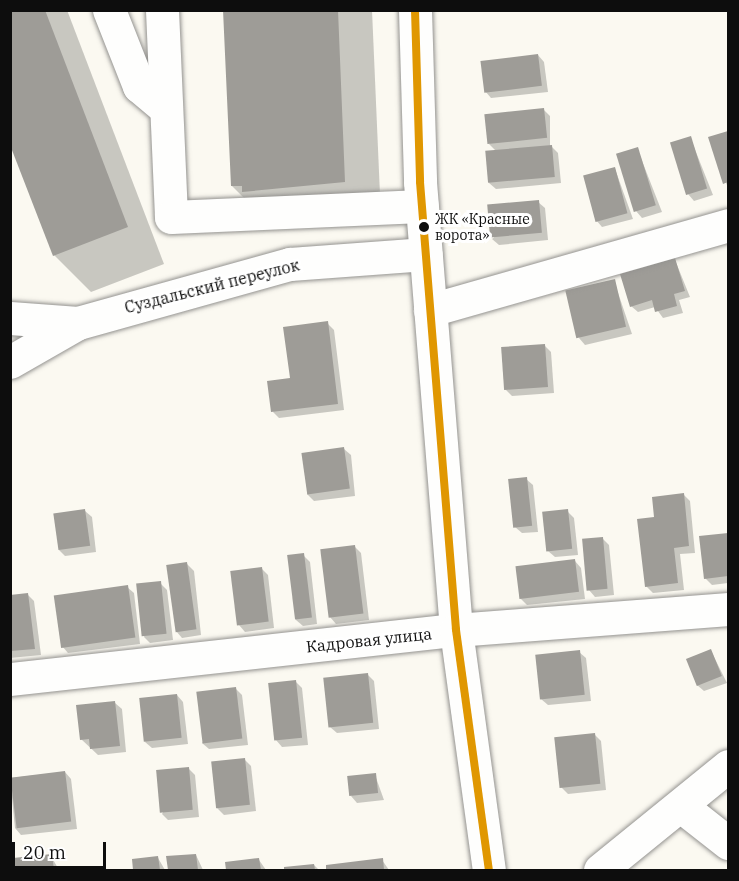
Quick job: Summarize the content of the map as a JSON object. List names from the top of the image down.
{
  "streets": {
    "street": ["Суздальский переулок", "Кадровая улица"]
  },
  "places": ["ЖК «Красные ворота»"],
  "scale_bar": "20 m"
}
